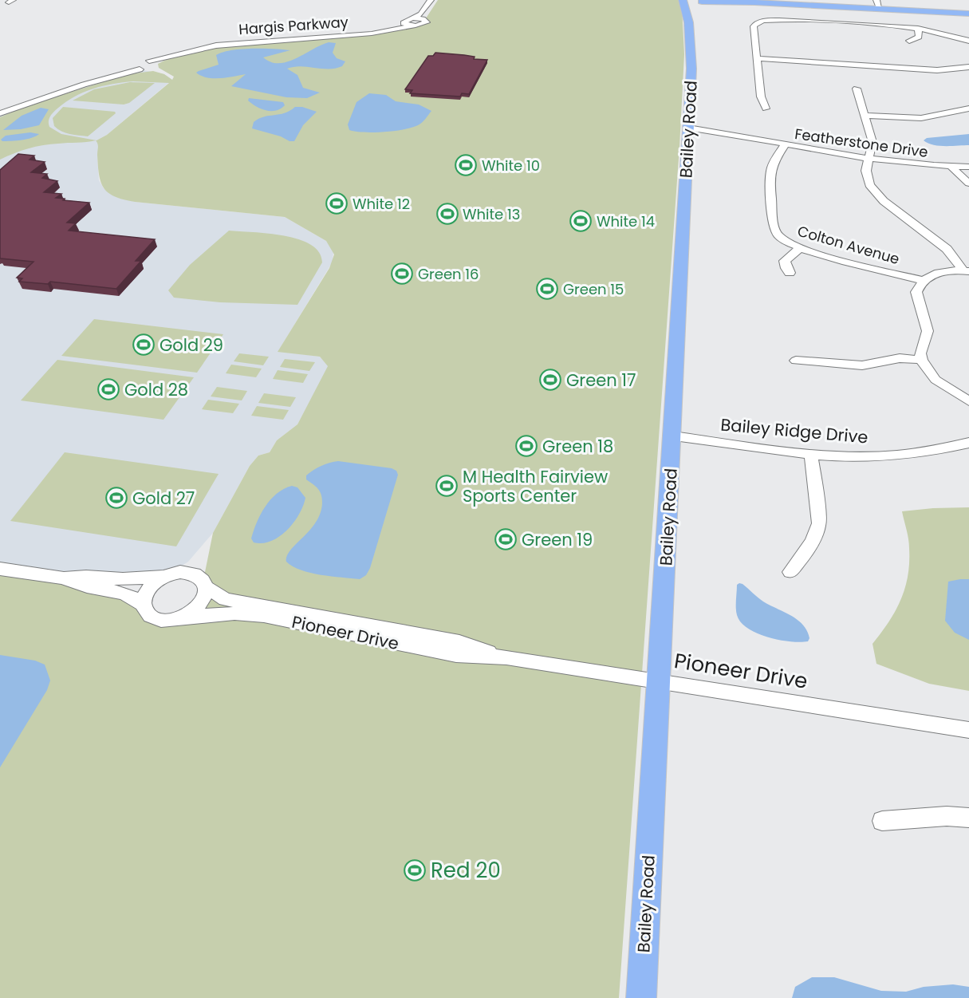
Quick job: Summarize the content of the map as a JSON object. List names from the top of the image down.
{
  "streets": {
    "main road": ["Bailey Road"],
    "street": [
      "Hargis Parkway",
      "Featherstone Drive",
      "Colton Avenue",
      "Bailey Ridge Drive",
      "Pioneer Drive"
    ]
  },
  "crossings": [
    ["Bailey Road", "Featherstone Drive"],
    ["Bailey Road", "Bailey Ridge Drive"],
    ["Bailey Road", "Pioneer Drive"],
    ["Featherstone Drive", "Colton Avenue"]
  ],
  "places": {
    "sports": [
      "White 10",
      "White 12",
      "White 13",
      "White 14",
      "Green 16",
      "Green 15",
      "Gold 29",
      "Green 17",
      "Gold 28",
      "Green 18",
      "M Health Fairview Sports Center",
      "Gold 27",
      "Green 19",
      "Red 20"
    ]
  }
}
